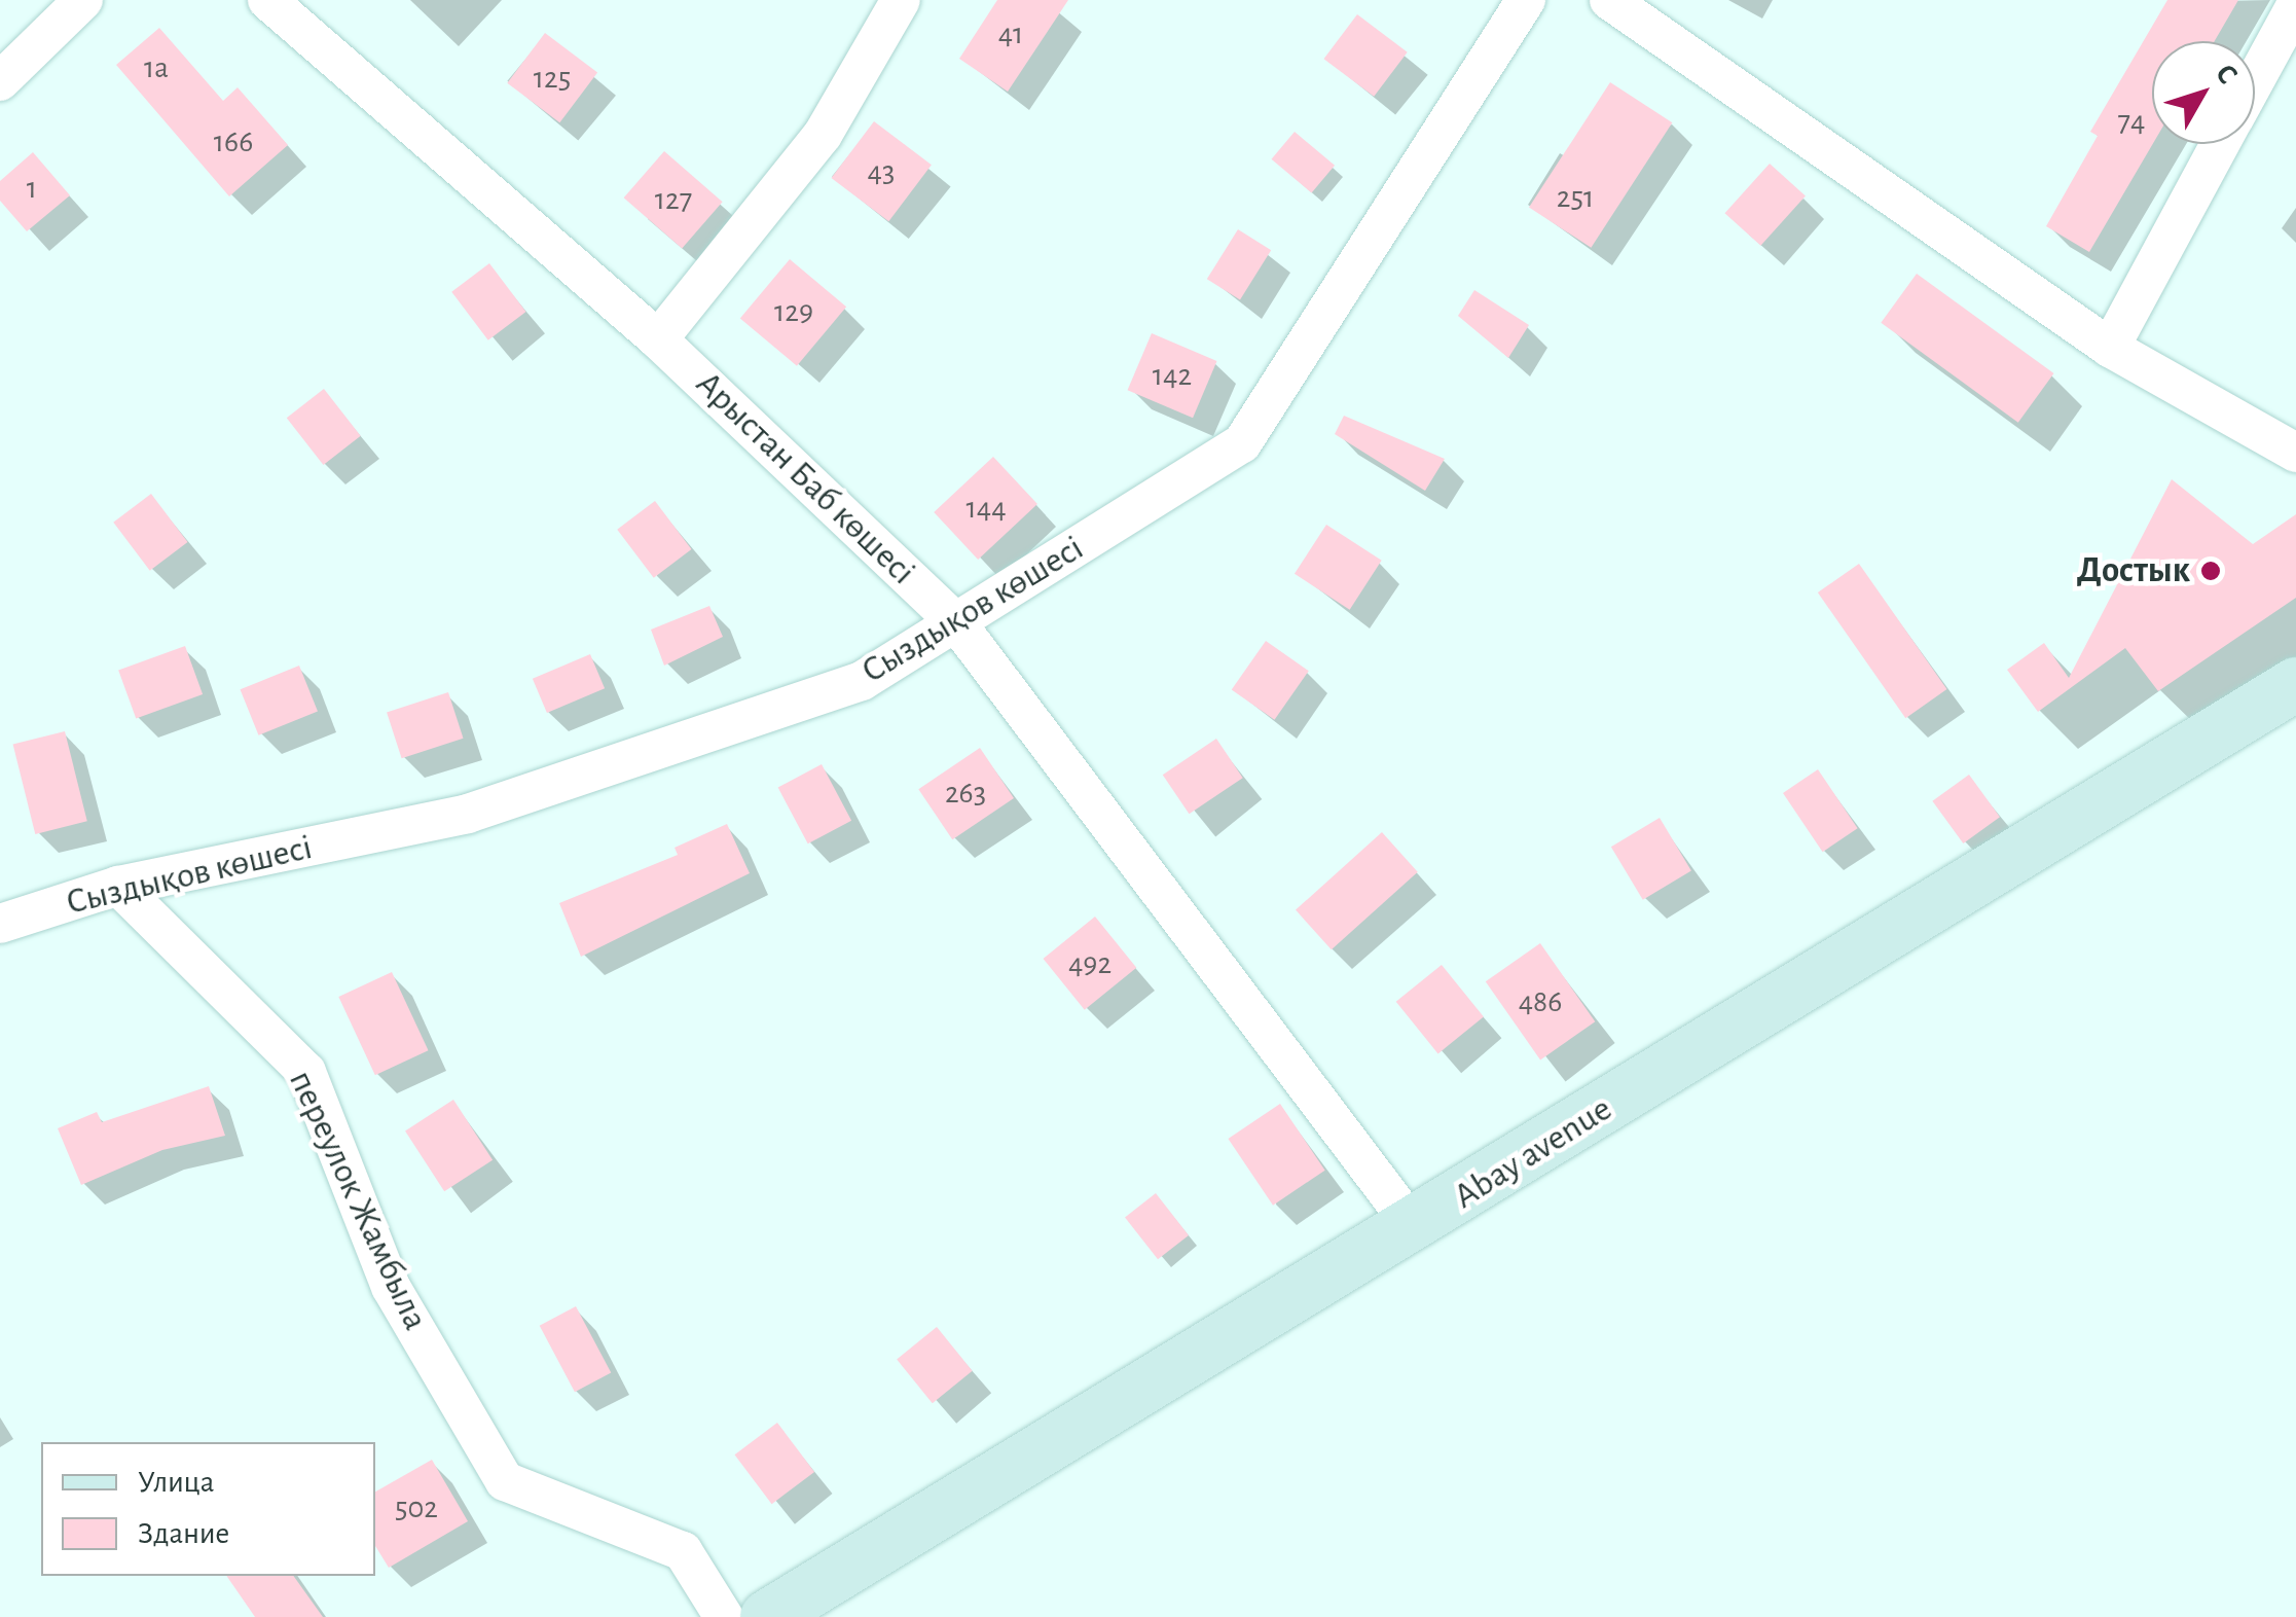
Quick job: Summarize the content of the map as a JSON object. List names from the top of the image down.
{
  "streets": {
    "street": [
      "Арыстан Баб көшесі",
      "Сыздықов көшесі",
      "Abay avenue",
      "переулок Жамбыла"
    ]
  },
  "crossings": [
    ["Арыстан Баб көшесі", "Сыздықов көшесі"],
    ["Арыстан Баб көшесі", "Abay avenue"],
    ["Сыздықов көшесі", "переулок Жамбыла"]
  ],
  "places": ["Достык"],
  "house_numbers": [
    "41",
    "1а",
    "125",
    "74",
    "166",
    "43",
    "1",
    "251",
    "127",
    "129",
    "142",
    "144",
    "263",
    "492",
    "486",
    "502"
  ],
  "legend": ["Улица", "Здание"],
  "north": "top right"
}
